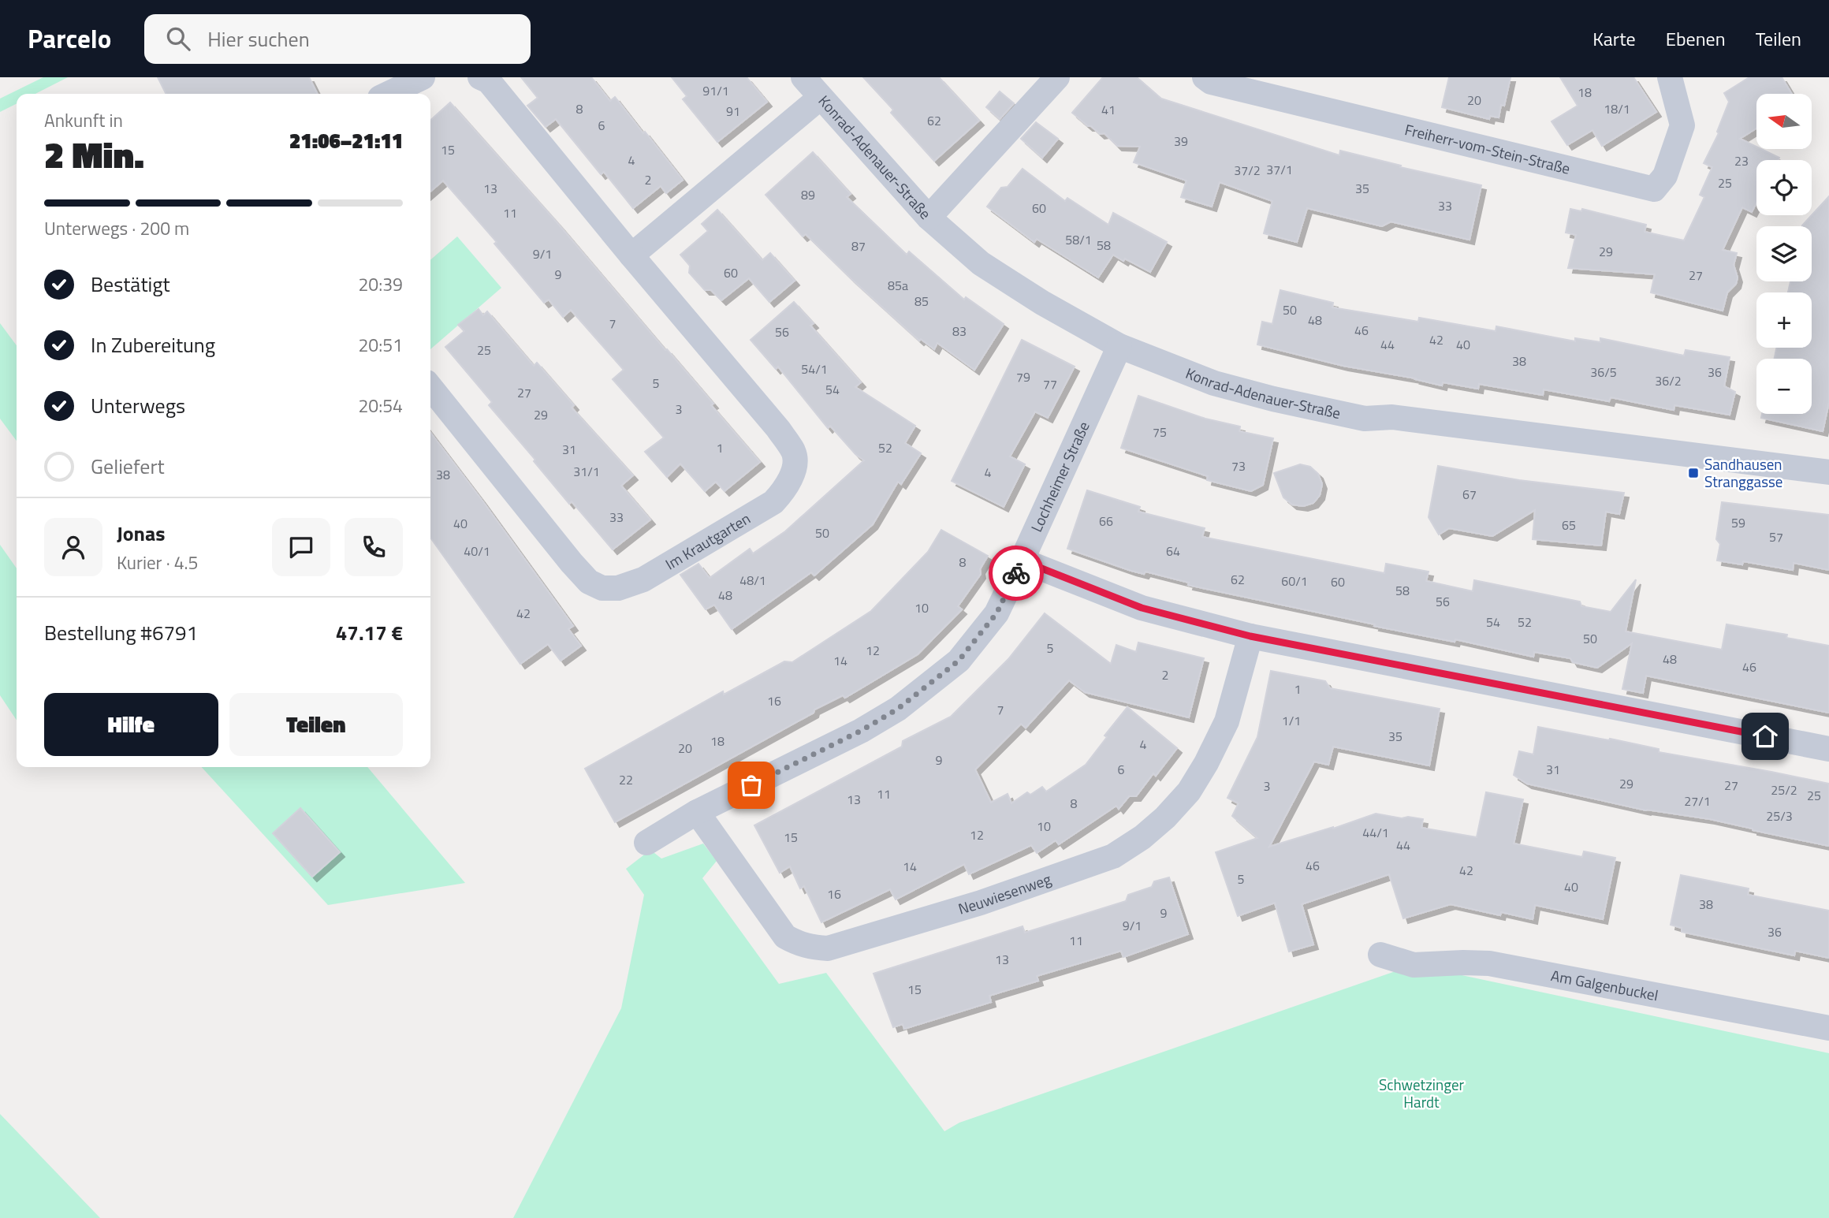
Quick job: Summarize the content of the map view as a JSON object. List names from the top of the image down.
{
  "streets": {
    "street": [
      "Freiherr-vom-Stein-Straße",
      "Konrad-Adenauer-Straße",
      "Lochheimer Straße",
      "Im Krautgarten",
      "Neuwiesenweg",
      "Am Galgenbuckel"
    ]
  },
  "crossings": [
    ["Konrad-Adenauer-Straße", "Lochheimer Straße"],
    ["Lochheimer Straße", "Neuwiesenweg"]
  ],
  "parks": ["Schwetzinger Hardt"],
  "places": {
    "transit": ["Sandhausen Stranggasse"]
  },
  "house_numbers": [
    "91/1",
    "18",
    "20",
    "8",
    "18/1",
    "41",
    "91",
    "62",
    "6",
    "39",
    "15",
    "4",
    "23",
    "37/1",
    "37/2",
    "2",
    "25",
    "13",
    "35",
    "89",
    "33",
    "60",
    "11",
    "58/1",
    "58",
    "87",
    "29",
    "9/1",
    "60",
    "9",
    "27",
    "85a",
    "85",
    "50",
    "48",
    "7",
    "46",
    "83",
    "56",
    "42",
    "44",
    "40",
    "25",
    "38",
    "54/1",
    "36/5",
    "36",
    "79",
    "36/2",
    "5",
    "77",
    "54",
    "27",
    "3",
    "29",
    "75",
    "1",
    "52",
    "31",
    "73",
    "31/1",
    "4",
    "38",
    "67",
    "33",
    "66",
    "59",
    "40",
    "65",
    "50",
    "57",
    "40/1",
    "64",
    "8",
    "62",
    "48/1",
    "60/1",
    "60",
    "58",
    "48",
    "56",
    "10",
    "42",
    "54",
    "52",
    "50",
    "5",
    "12",
    "48",
    "14",
    "46",
    "2",
    "1",
    "16",
    "7",
    "1/1",
    "35",
    "18",
    "4",
    "20",
    "9",
    "6",
    "31",
    "22",
    "29",
    "27",
    "3",
    "25/2",
    "11",
    "25",
    "13",
    "27/1",
    "8",
    "25/3",
    "10",
    "44/1",
    "12",
    "15",
    "44",
    "46",
    "14",
    "42",
    "5",
    "40",
    "16",
    "38",
    "9",
    "9/1",
    "36",
    "11",
    "13",
    "15"
  ],
  "north": "left",
  "page": {
    "header": "Parcelo",
    "search": "Hier suchen",
    "nav": ["Karte", "Ebenen", "Teilen"],
    "map_buttons": ["+", "−"],
    "heading": ["2 Min.", "Ankunft in", "21:06–21:11"],
    "panel": [
      "Jonas",
      "Kurier · 4.5",
      "Bestellung #6791",
      "47.17 €"
    ],
    "bar": "Unterwegs · 200 m",
    "list": [
      ["Bestätigt", "20:39"],
      ["In Zubereitung", "20:51"],
      ["Unterwegs", "20:54"],
      "Geliefert"
    ],
    "buttons": ["Hilfe", "Teilen"]
  }
}
